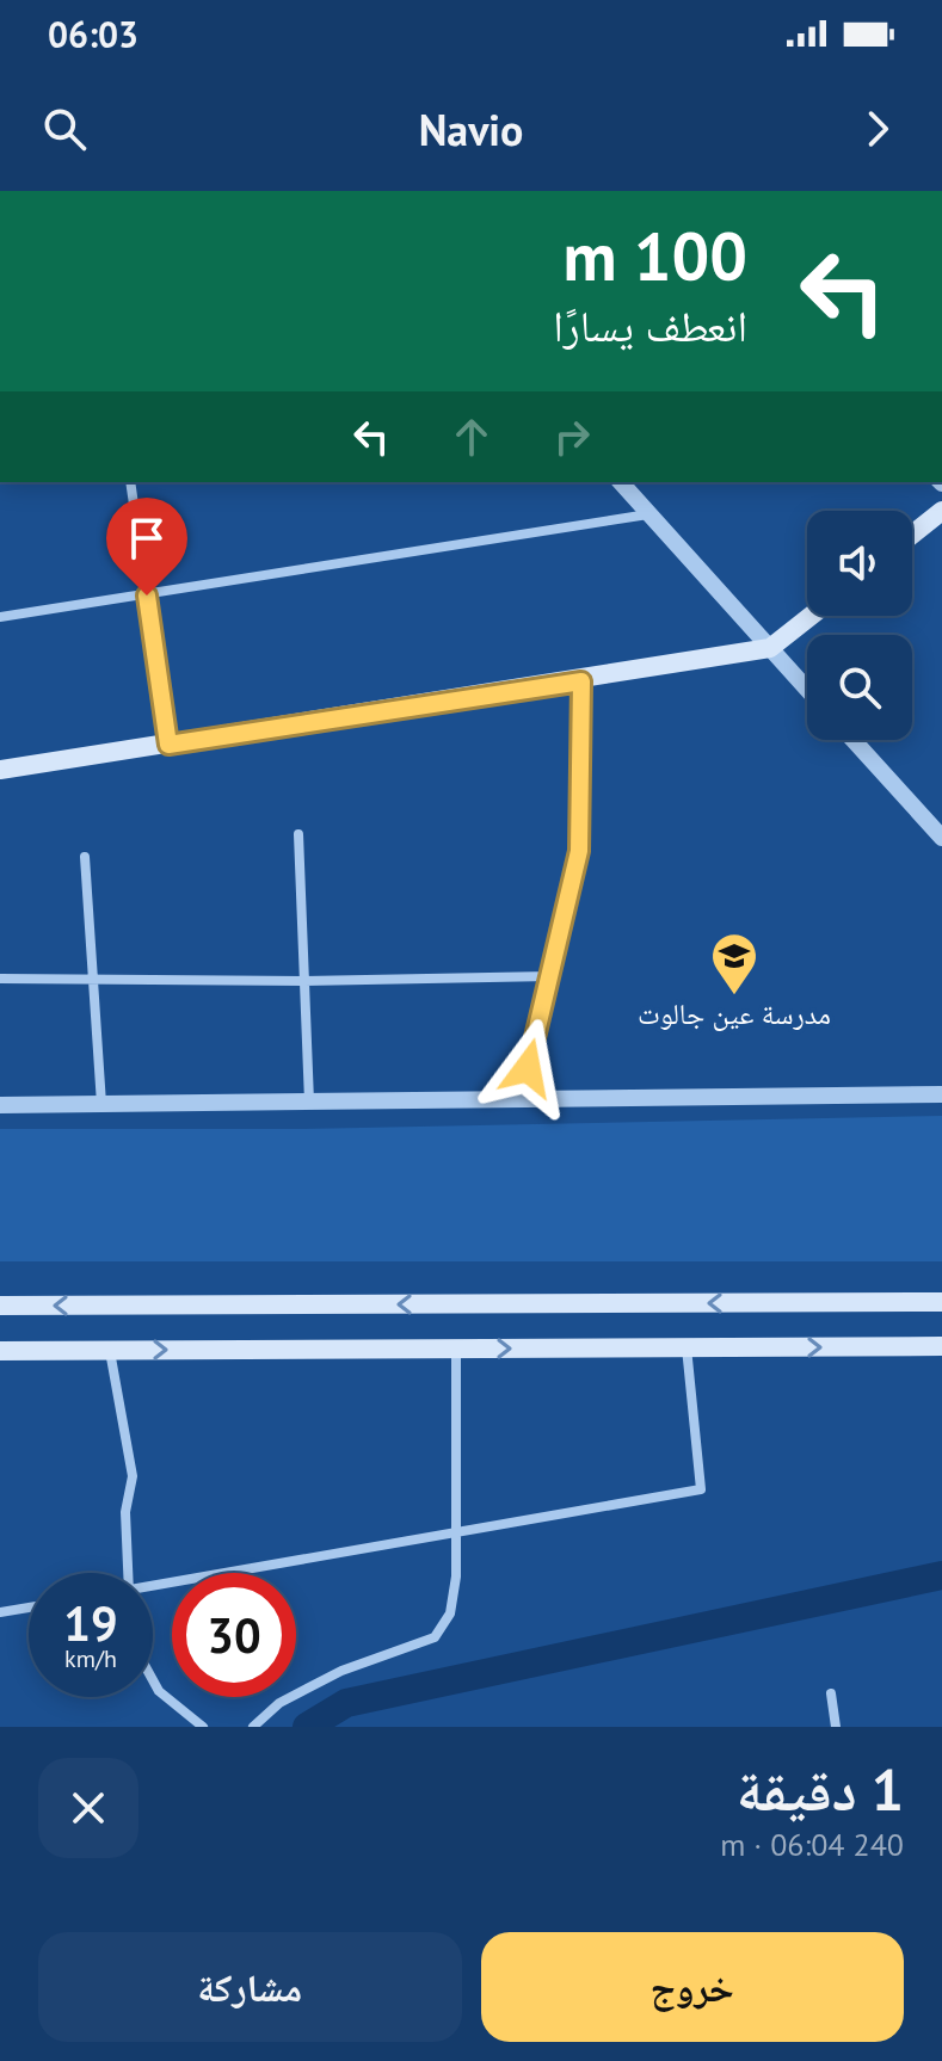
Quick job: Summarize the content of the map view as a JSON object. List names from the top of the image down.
{
  "places": {
    "school or university": ["مدرسة عين جالوت"]
  },
  "page": {
    "status": "06:03",
    "header": "Navio",
    "turn": ["100 m", "انعطف يسارًا"],
    "speed": "19 km/h",
    "limit": "30",
    "heading": ["1 دقيقة", "240 m · 06:04"],
    "buttons": ["خروج", "مشاركة"]
  }
}
